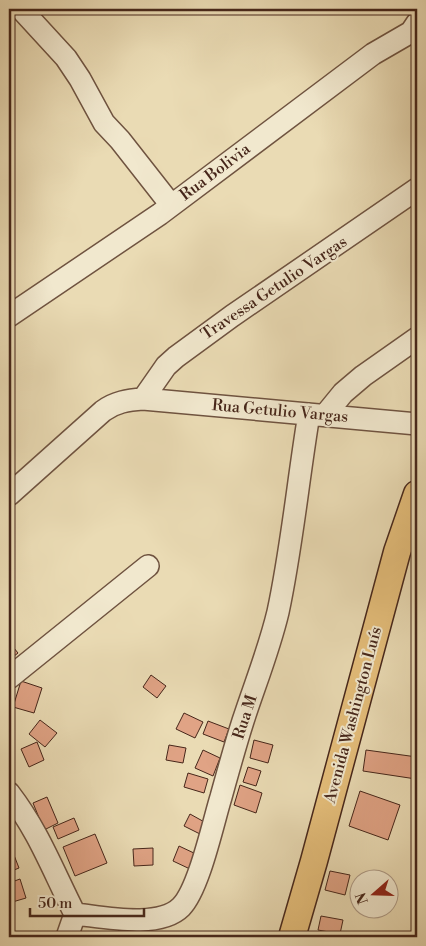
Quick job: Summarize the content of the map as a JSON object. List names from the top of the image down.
{
  "streets": {
    "main road": ["Avenida Washington Luís"],
    "street": [
      "Rua Bolivia",
      "Travessa Getulio Vargas",
      "Rua Getulio Vargas",
      "Rua M"
    ]
  },
  "crossings": [
    ["Travessa Getulio Vargas", "Rua Getulio Vargas"],
    ["Rua Getulio Vargas", "Rua M"]
  ],
  "scale_bar": "50 m",
  "north": "left"
}
